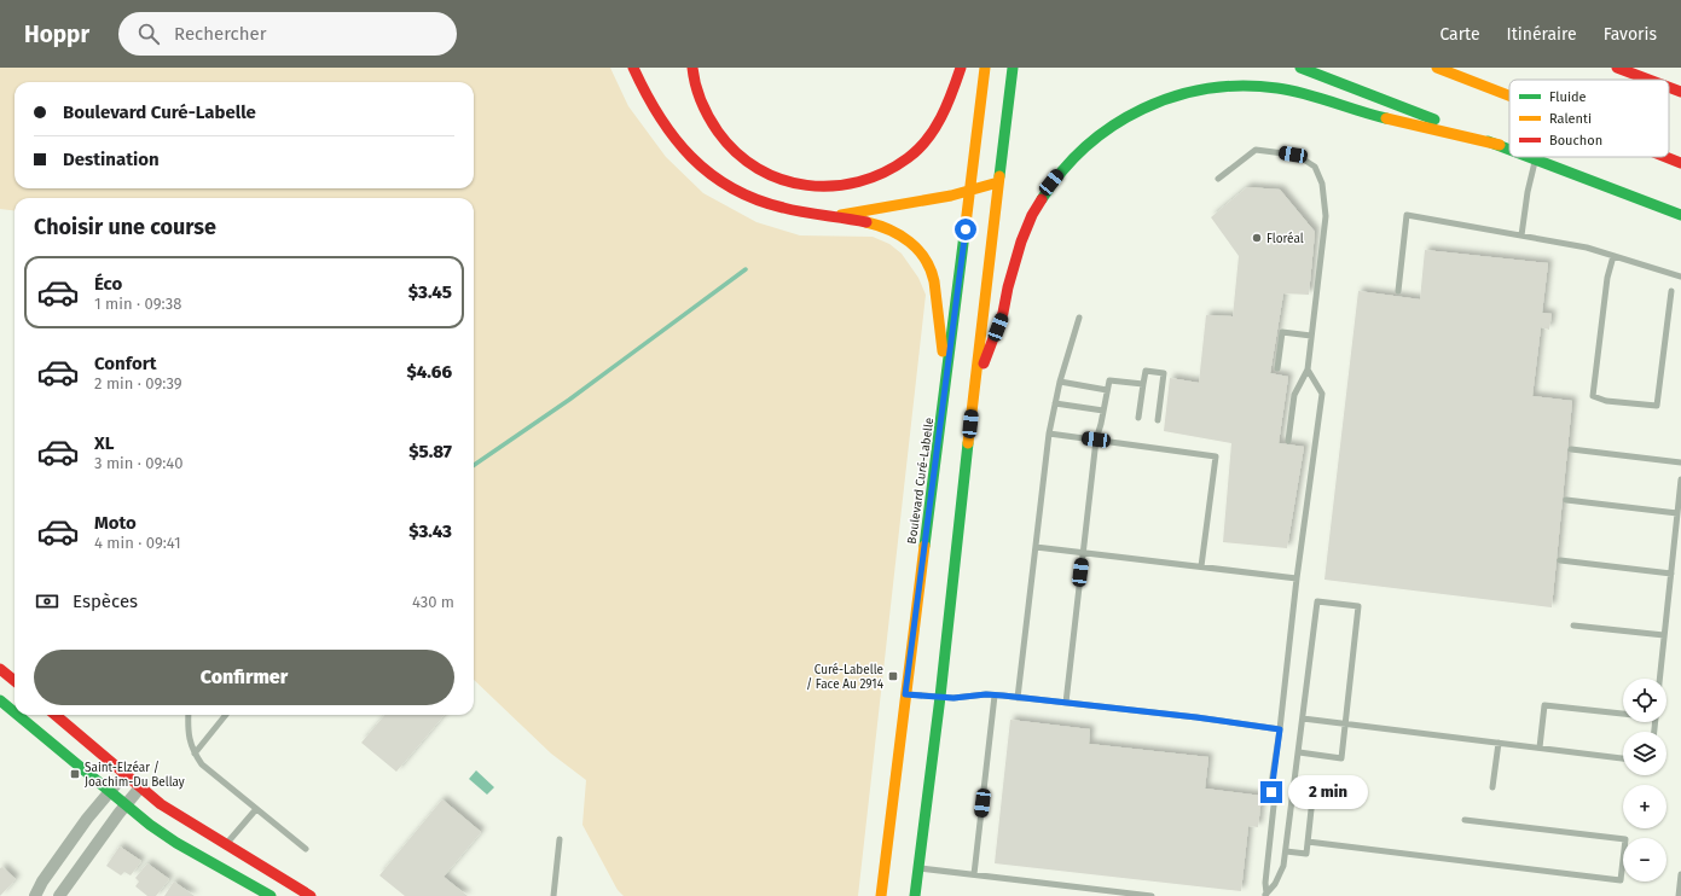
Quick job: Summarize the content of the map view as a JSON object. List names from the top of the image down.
{
  "streets": {
    "main road": ["Boulevard Curé-Labelle"]
  },
  "places": {
    "other": ["Floréal"],
    "transit": ["Curé-Labelle / Face Au 2914", "Saint-Elzéar / Joachim-Du Bellay"]
  },
  "legend": ["Fluide", "Ralenti", "Bouchon"],
  "page": {
    "header": "Hoppr",
    "search": "Rechercher",
    "nav": ["Carte", "Itinéraire", "Favoris"],
    "banner": ["Boulevard Curé-Labelle", "Destination"],
    "heading": "Choisir une course",
    "list": [
      {
        "name": "Éco",
        "note": "1 min · 09:38",
        "value": "$3.45"
      },
      {
        "name": "Confort",
        "note": "2 min · 09:39",
        "value": "$4.66"
      },
      {
        "name": "XL",
        "note": "3 min · 09:40",
        "value": "$5.87"
      },
      {
        "name": "Moto",
        "note": "4 min · 09:41",
        "value": "$3.43"
      }
    ],
    "pay": ["Espèces", "430 m"],
    "buttons": "Confirmer",
    "map_buttons": ["+", "−"],
    "bubble": "2 min"
  }
}
